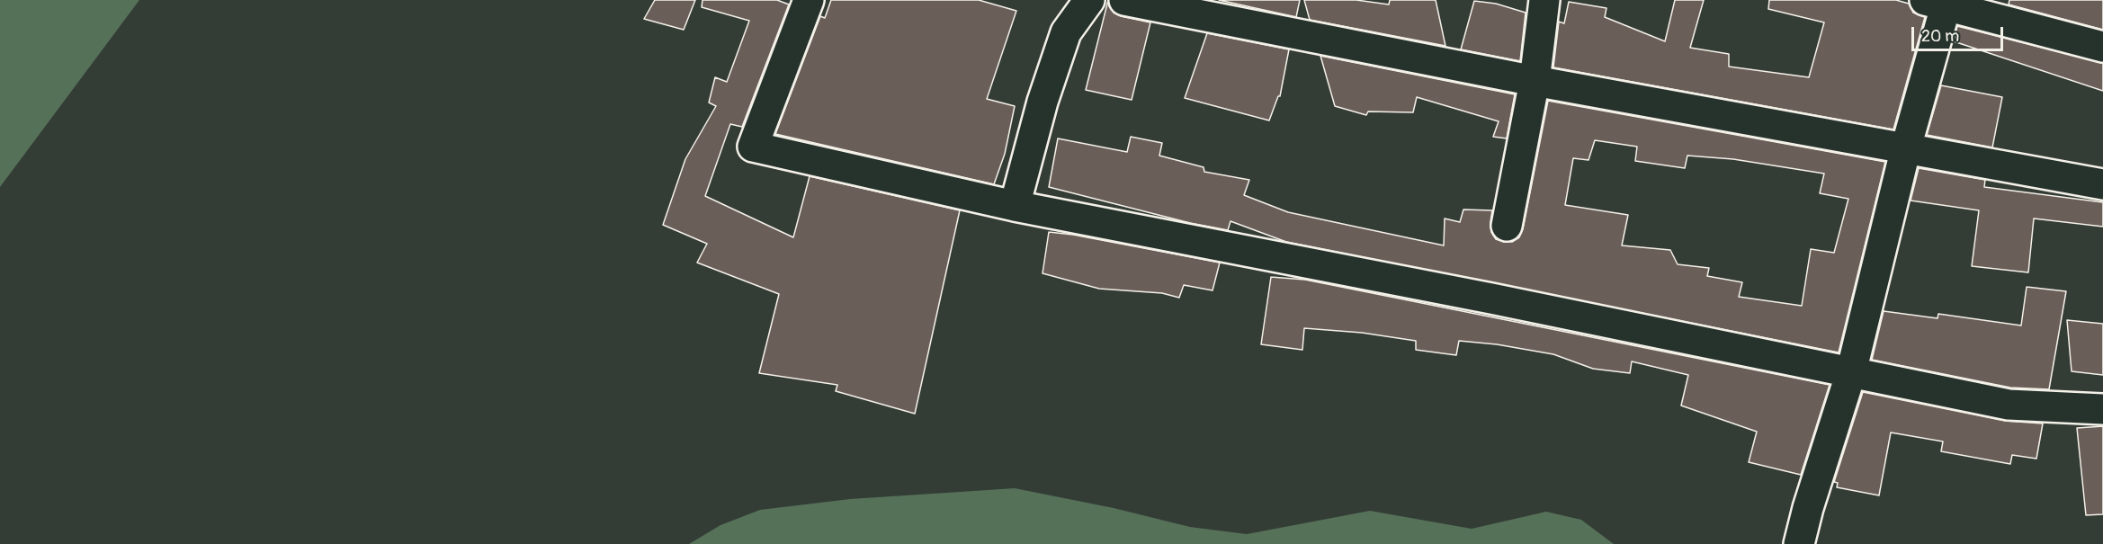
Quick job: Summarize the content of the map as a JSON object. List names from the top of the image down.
{
  "scale_bar": "20 m"
}
